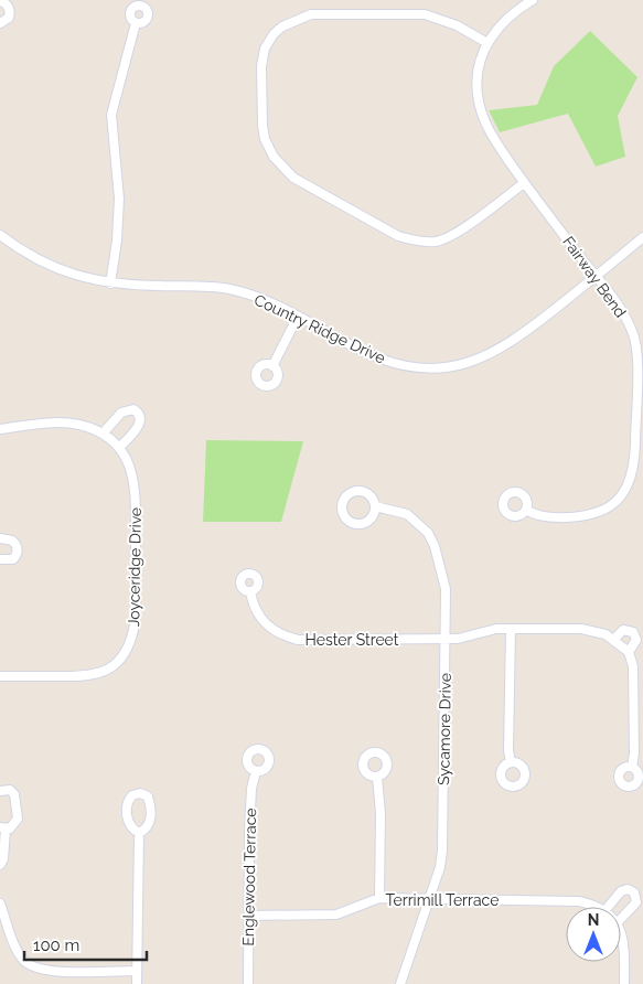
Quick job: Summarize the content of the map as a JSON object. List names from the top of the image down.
{
  "streets": {
    "street": [
      "Fairway Bend",
      "Country Ridge Drive",
      "Joyceridge Drive",
      "Hester Street",
      "Sycamore Drive",
      "Englewood Terrace",
      "Terrimill Terrace"
    ]
  },
  "crossings": [
    ["Fairway Bend", "Country Ridge Drive"],
    ["Hester Street", "Sycamore Drive"],
    ["Sycamore Drive", "Terrimill Terrace"],
    ["Englewood Terrace", "Terrimill Terrace"]
  ],
  "scale_bar": "100 m",
  "north": "top"
}
